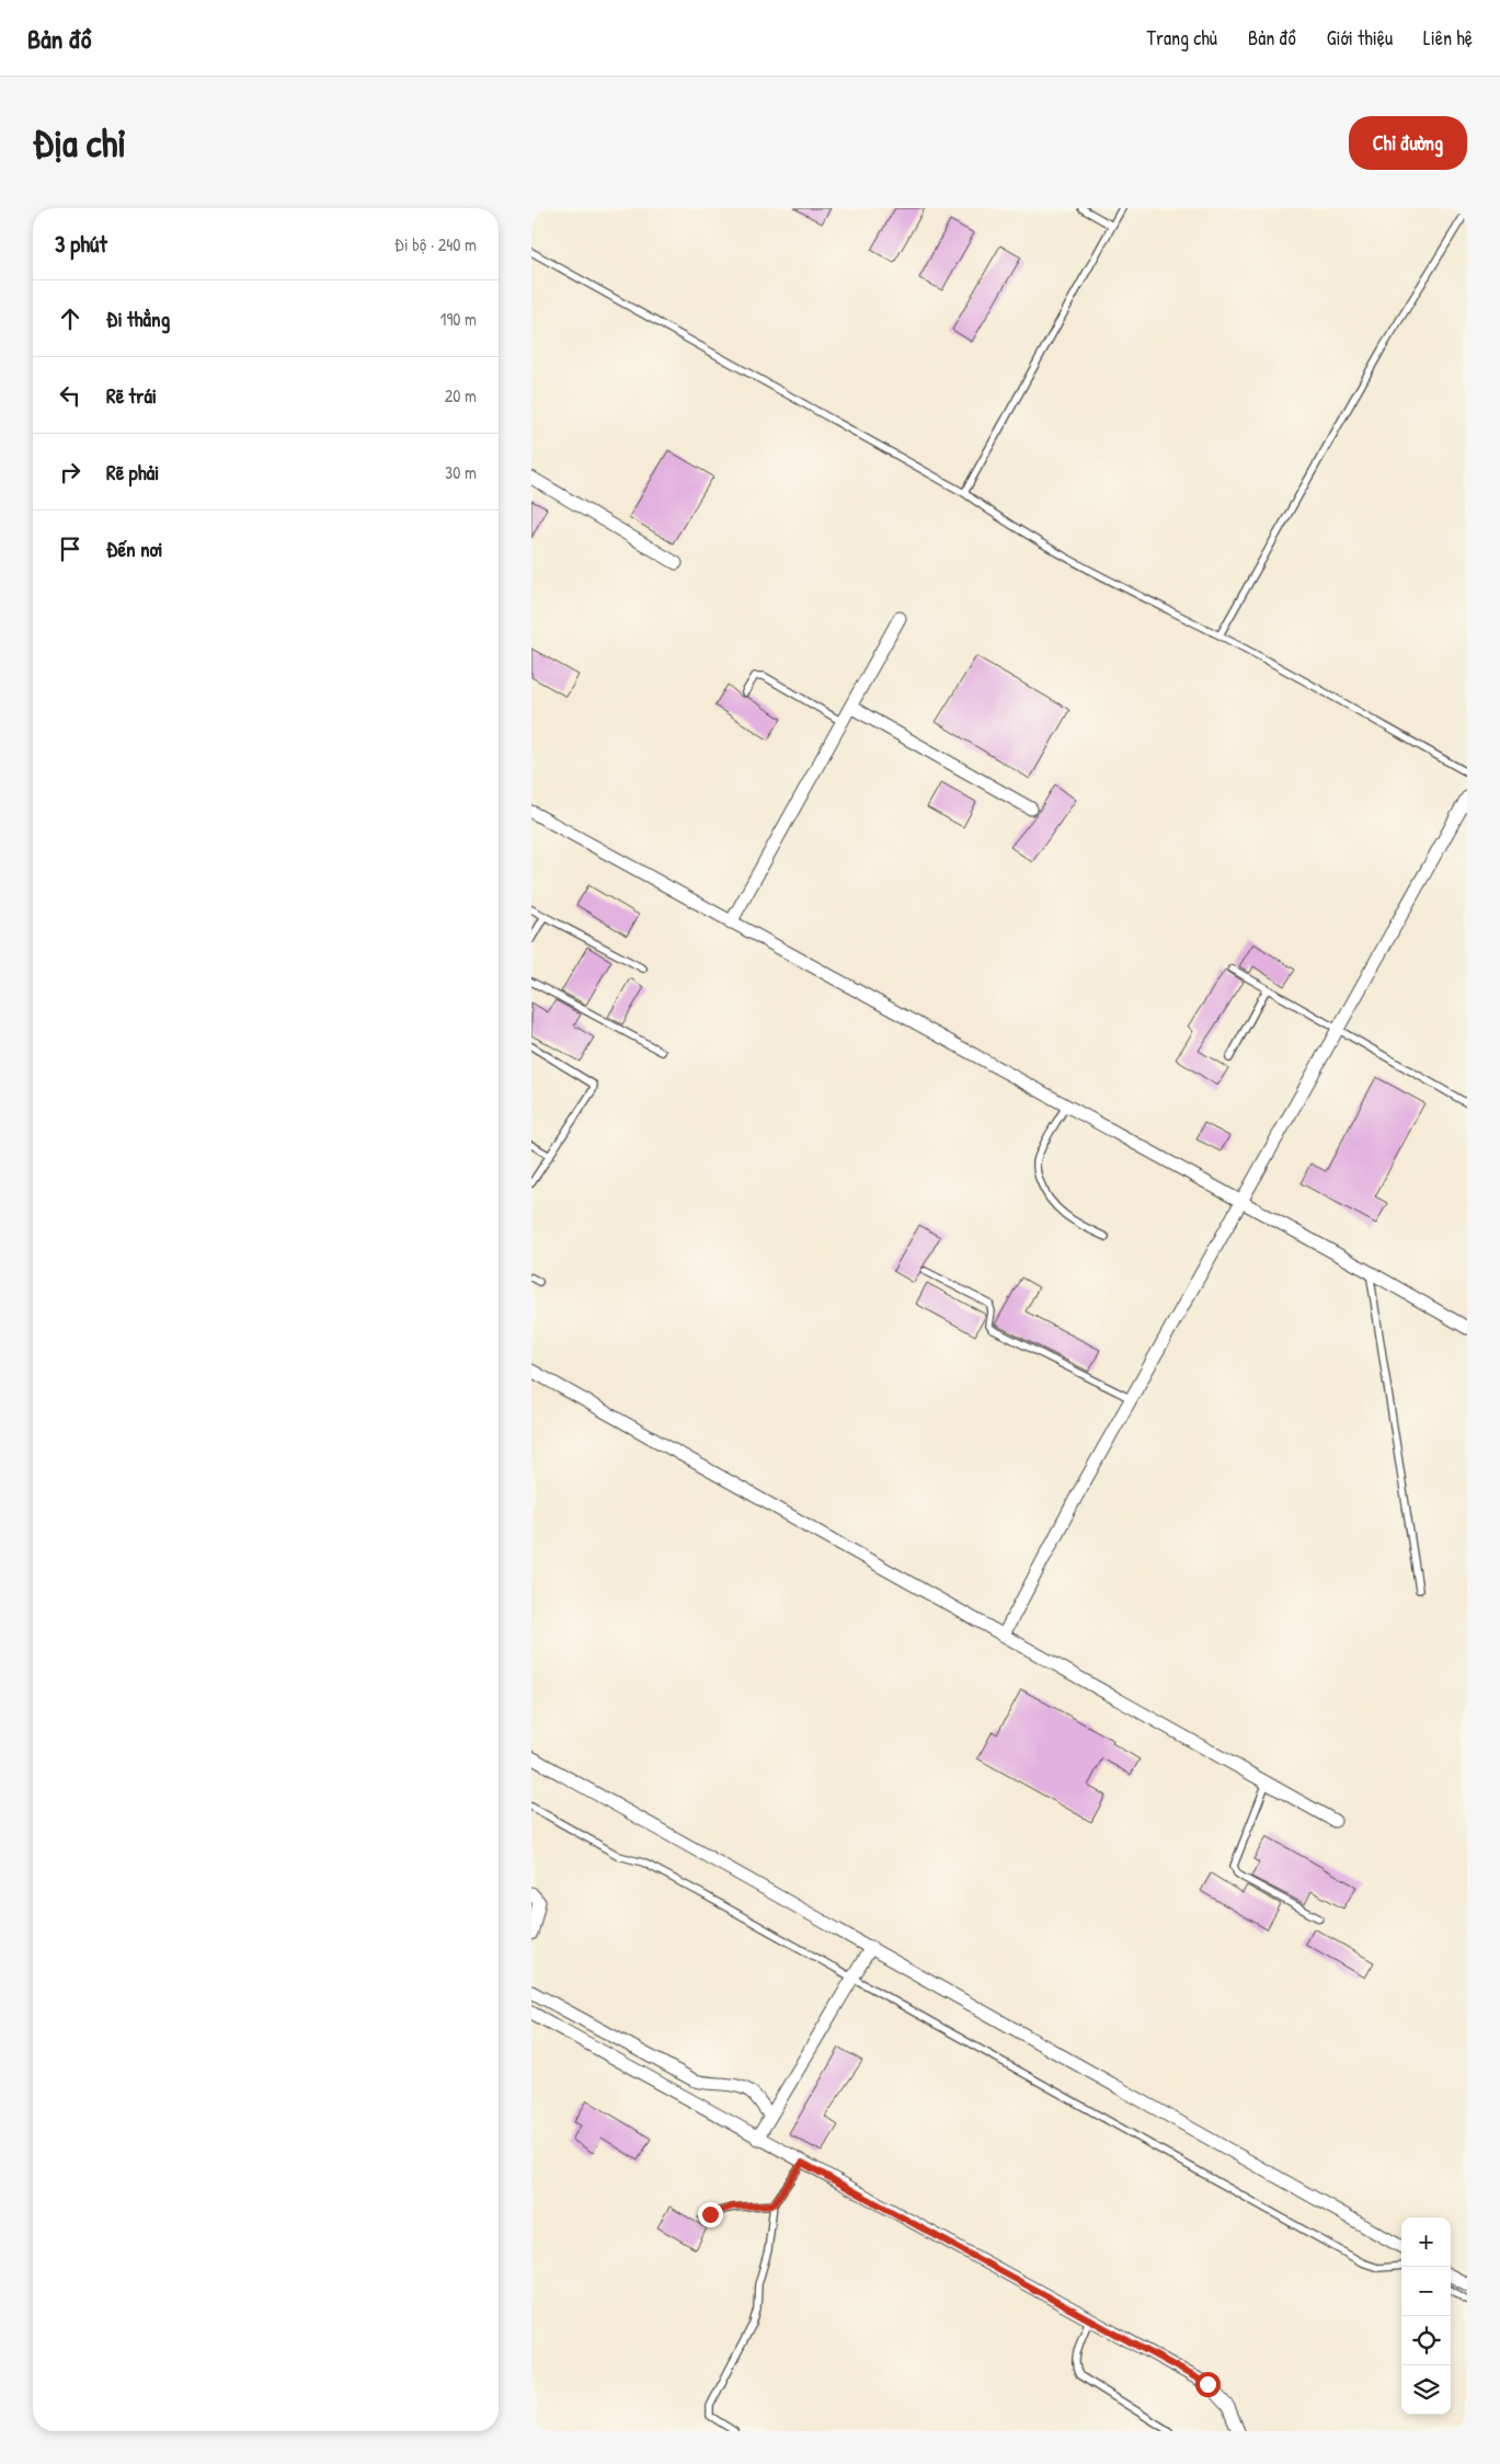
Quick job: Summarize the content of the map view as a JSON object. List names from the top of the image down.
{
  "page": {
    "header": "Bản đồ",
    "nav": [
      "Trang chủ",
      "Bản đồ",
      "Giới thiệu",
      "Liên hệ"
    ],
    "buttons": "Chỉ đường",
    "title": "Địa chỉ",
    "heading": ["3 phút", "Đi bộ · 240 m"],
    "list": [
      ["Đi thẳng", "190 m"],
      ["Rẽ trái", "20 m"],
      ["Rẽ phải", "30 m"],
      "Đến nơi"
    ],
    "map_buttons": ["+", "−"]
  }
}
